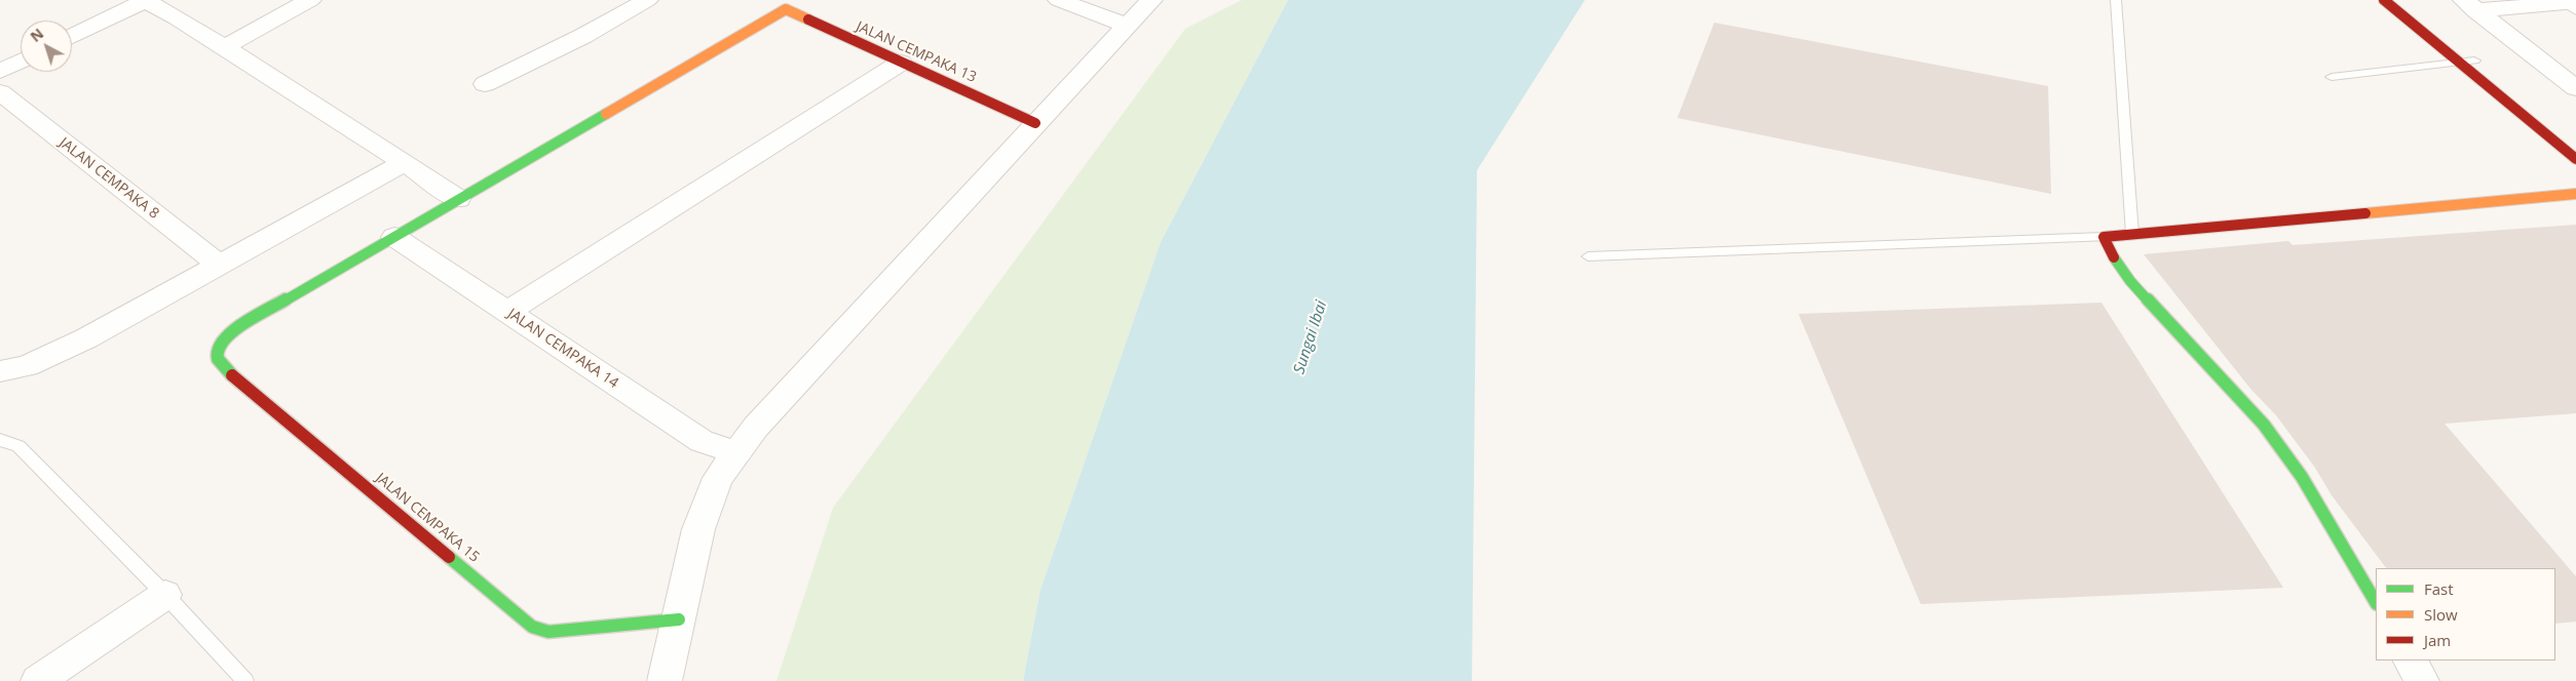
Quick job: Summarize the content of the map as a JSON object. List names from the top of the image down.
{
  "streets": {
    "street": [
      "JALAN CEMPAKA 13",
      "JALAN CEMPAKA 8",
      "JALAN CEMPAKA 14",
      "JALAN CEMPAKA 15"
    ]
  },
  "crossings": [
    ["JALAN CEMPAKA 14", "JALAN CEMPAKA 15"]
  ],
  "water": ["Sungai Ibai"],
  "legend": ["Fast", "Slow", "Jam"],
  "north": "top left"
}
